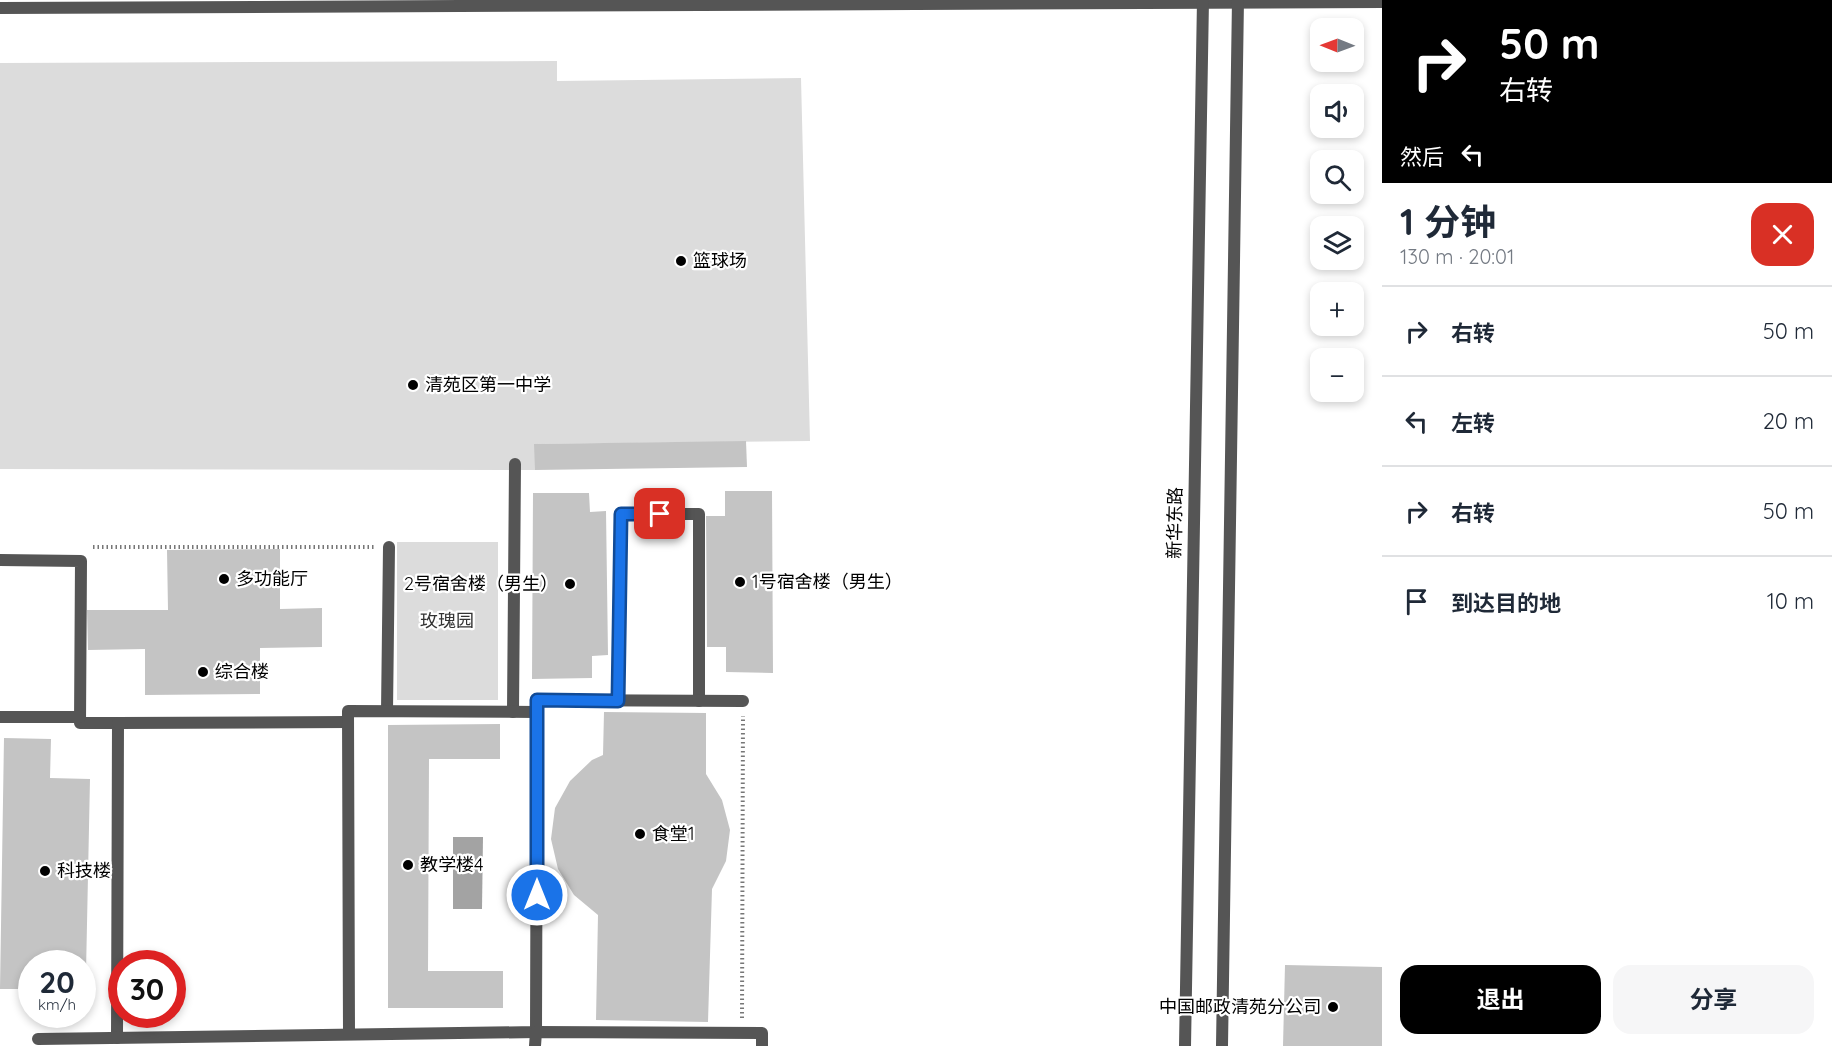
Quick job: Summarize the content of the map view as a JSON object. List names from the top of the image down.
{
  "streets": {
    "street": ["新华东路"]
  },
  "parks": ["玫瑰园"],
  "places": [
    "篮球场",
    "清苑区第一中学",
    "多功能厅",
    "1号宿舍楼（男生）",
    "2号宿舍楼（男生）",
    "综合楼",
    "食堂1",
    "教学楼4",
    "科技楼",
    "中国邮政清苑分公司"
  ],
  "north": "left",
  "page": {
    "turn": ["50 m", "右转"],
    "map_buttons": ["+", "−"],
    "then": "然后",
    "heading": ["1 分钟", "130 m · 20:01"],
    "list": [
      {
        "name": "右转",
        "value": "50 m"
      },
      {
        "name": "左转",
        "value": "20 m"
      },
      {
        "name": "右转",
        "value": "50 m"
      },
      {
        "name": "到达目的地",
        "value": "10 m"
      }
    ],
    "speed": "20 km/h",
    "limit": "30",
    "buttons": ["退出", "分享"]
  }
}
